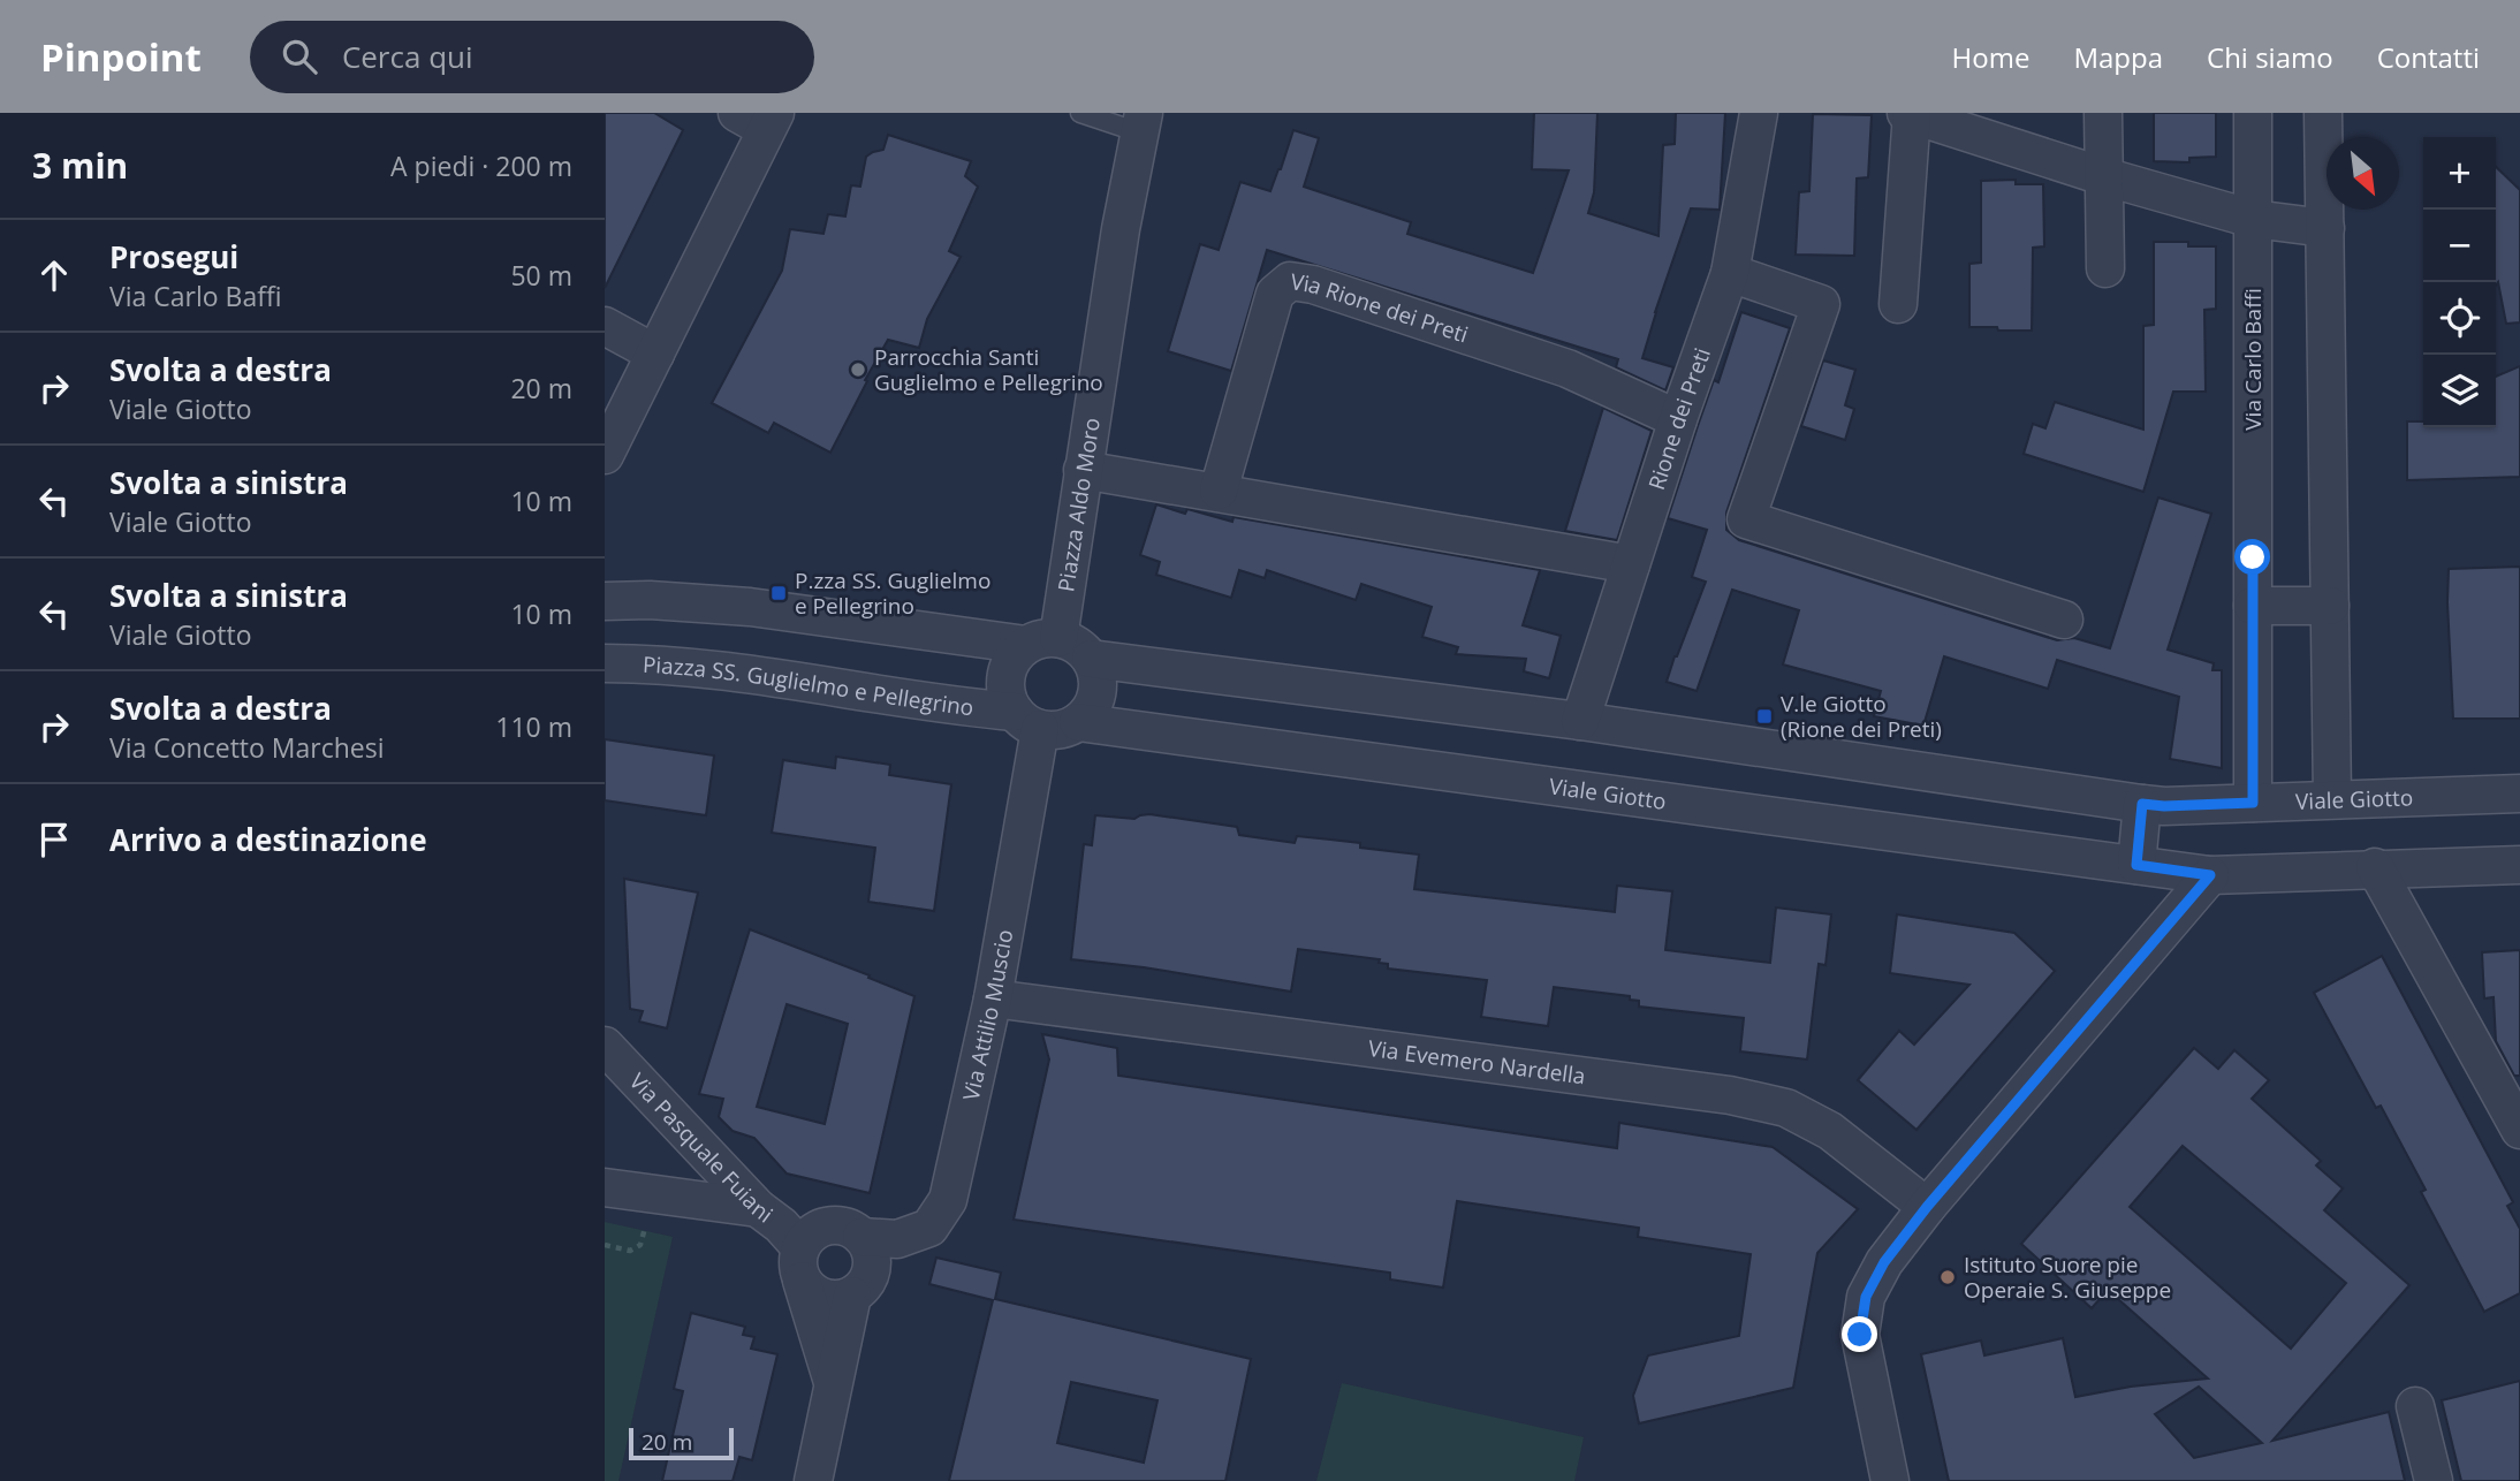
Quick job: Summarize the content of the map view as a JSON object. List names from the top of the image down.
{
  "streets": {
    "street": [
      "Via Rione dei Preti",
      "Via Carlo Baffi",
      "Rione dei Preti",
      "Piazza Aldo Moro",
      "Piazza SS. Guglielmo e Pellegrino",
      "Viale Giotto",
      "Via Attilio Muscio",
      "Via Evemero Nardella",
      "Via Pasquale Fuiani"
    ]
  },
  "crossings": [
    ["Via Rione dei Preti", "Rione dei Preti"],
    ["Via Carlo Baffi", "Viale Giotto"],
    ["Rione dei Preti", "Viale Giotto"],
    ["Piazza Aldo Moro", "Piazza SS. Guglielmo e Pellegrino"],
    ["Piazza Aldo Moro", "Viale Giotto"],
    ["Piazza Aldo Moro", "Via Attilio Muscio"],
    ["Piazza SS. Guglielmo e Pellegrino", "Viale Giotto"],
    ["Piazza SS. Guglielmo e Pellegrino", "Via Attilio Muscio"],
    ["Viale Giotto", "Via Attilio Muscio"],
    ["Via Attilio Muscio", "Via Evemero Nardella"],
    ["Via Attilio Muscio", "Via Pasquale Fuiani"]
  ],
  "places": {
    "other": ["Parrocchia Santi Guglielmo e Pellegrino", "Istituto Suore pie Operaie S. Giuseppe"],
    "transit": ["P.zza SS. Guglielmo e Pellegrino", "V.le Giotto (Rione dei Preti)"]
  },
  "scale_bar": "20 m",
  "north": "bottom right",
  "page": {
    "header": "Pinpoint",
    "search": "Cerca qui",
    "nav": [
      "Home",
      "Mappa",
      "Chi siamo",
      "Contatti"
    ],
    "heading": ["3 min", "A piedi · 200 m"],
    "map_buttons": ["+", "−"],
    "list": [
      ["Prosegui", "Via Carlo Baffi", "50 m"],
      ["Svolta a destra", "Viale Giotto", "20 m"],
      ["Svolta a sinistra", "Viale Giotto", "10 m"],
      ["Svolta a sinistra", "Viale Giotto", "10 m"],
      ["Svolta a destra", "Via Concetto Marchesi", "110 m"],
      "Arrivo a destinazione"
    ],
    "scale": "20 m"
  }
}
